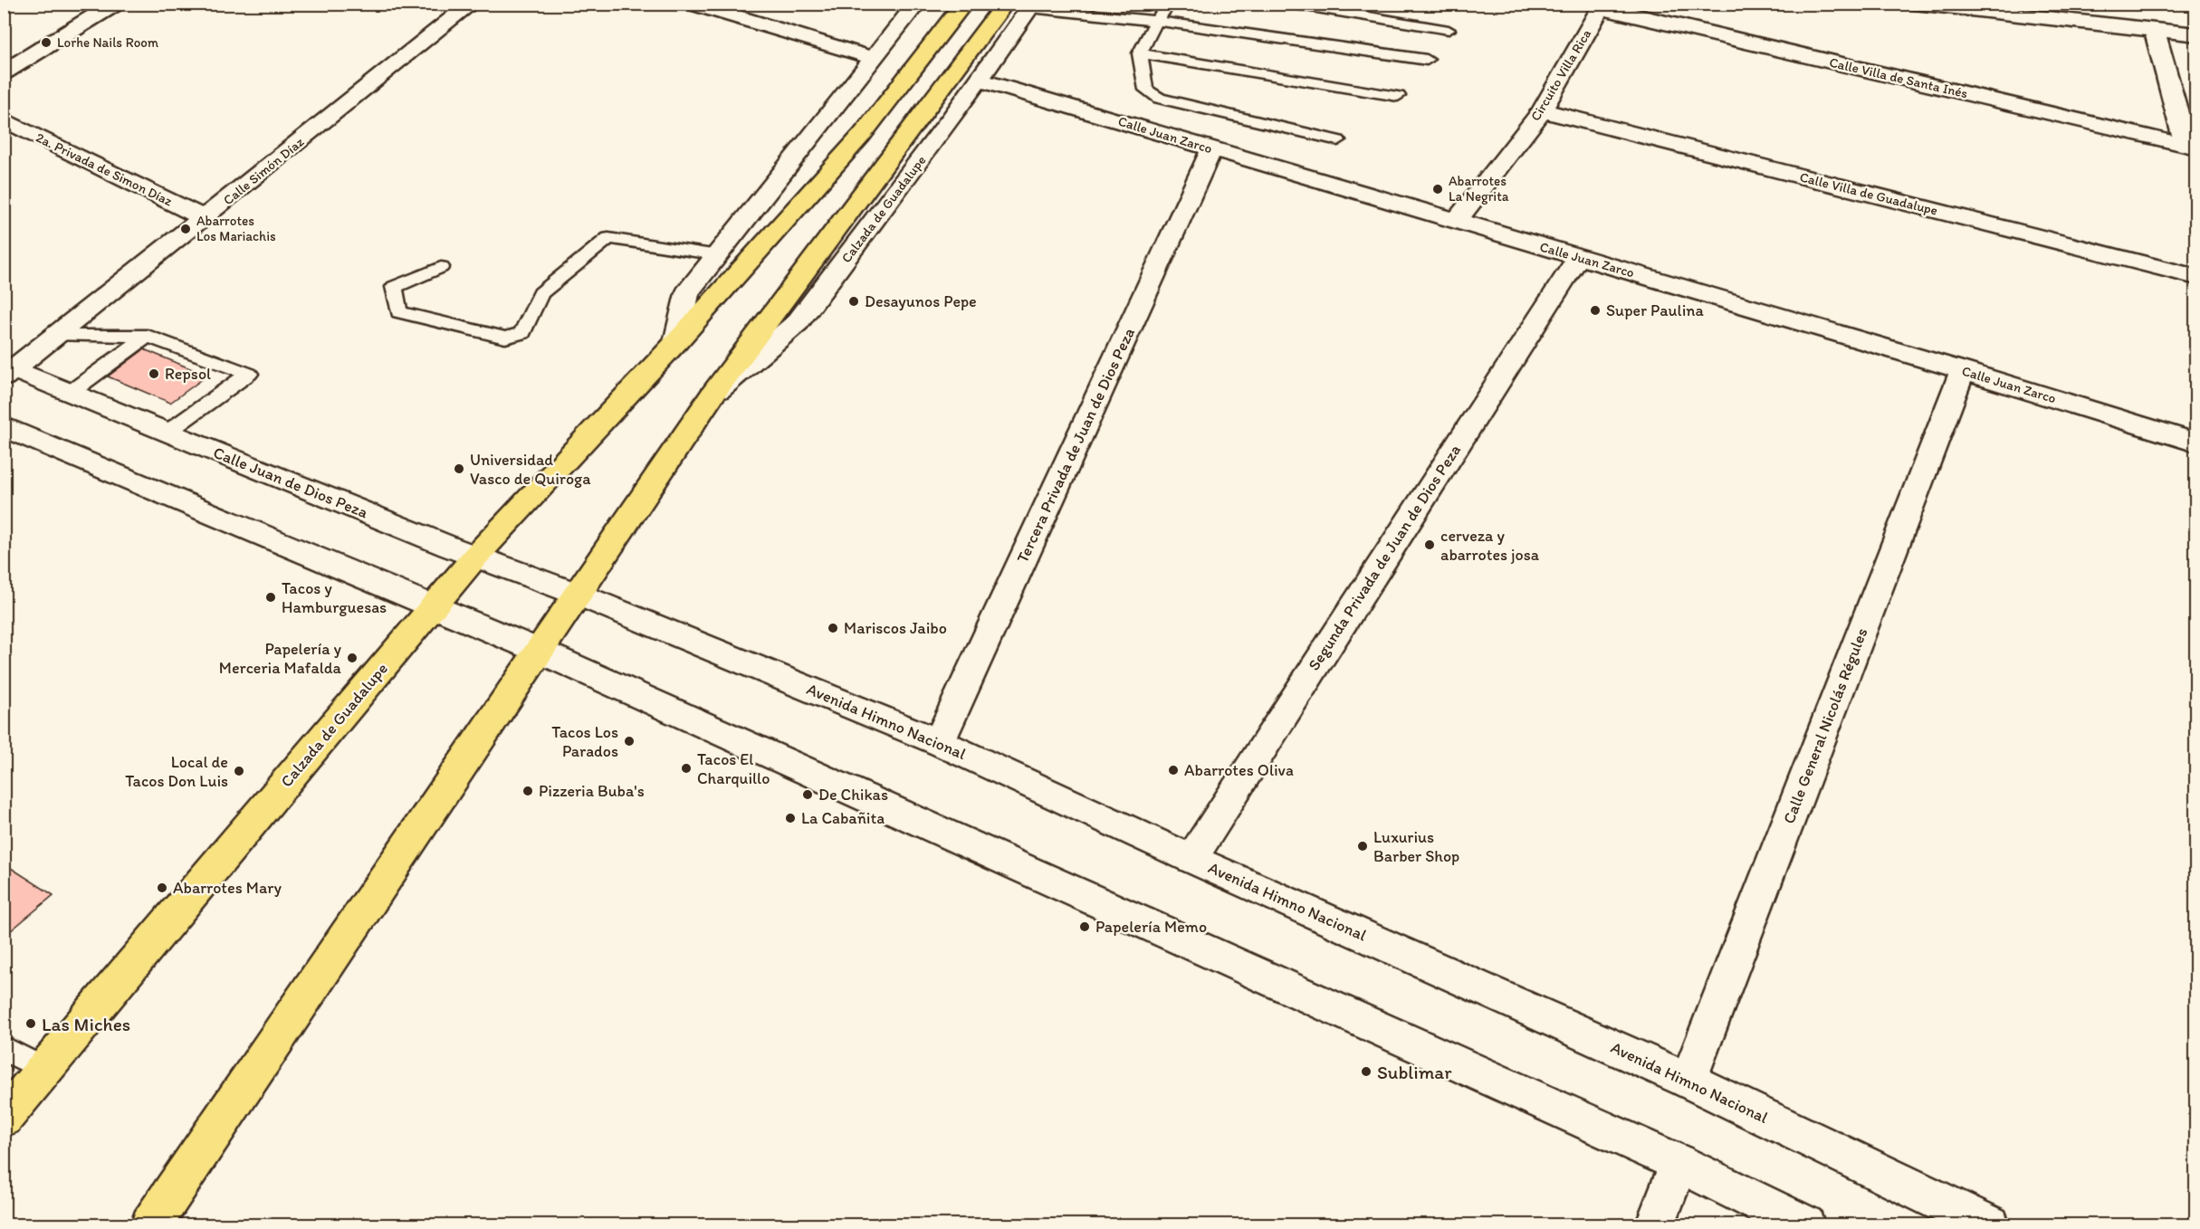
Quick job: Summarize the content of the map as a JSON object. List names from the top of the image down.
{
  "streets": {
    "main road": ["Calzada de Guadalupe"],
    "street": [
      "Circuito Villa Rica",
      "Calle Villa de Santa Inés",
      "Calle Juan Zarco",
      "2a. Privada de Simon Díaz",
      "Calle Simón Díaz",
      "Calle Villa de Guadalupe",
      "Tercera Privada de Juan de Dios Peza",
      "Calle Juan de Dios Peza",
      "Segunda Privada de Juan de Dios Peza",
      "Avenida Himno Nacional",
      "Calle General Nicolás Régules"
    ]
  },
  "crossings": [
    ["Circuito Villa Rica", "Calle Villa de Santa Inés"],
    ["Circuito Villa Rica", "Calle Juan Zarco"],
    ["Circuito Villa Rica", "Calle Villa de Guadalupe"],
    ["Calle Juan Zarco", "Calzada de Guadalupe"],
    ["Calle Juan Zarco", "Tercera Privada de Juan de Dios Peza"],
    ["Calle Juan Zarco", "Segunda Privada de Juan de Dios Peza"],
    ["Calle Juan Zarco", "Calle General Nicolás Régules"],
    ["2a. Privada de Simon Díaz", "Calle Simón Díaz"],
    ["Calle Simón Díaz", "Calle Juan de Dios Peza"],
    ["Calzada de Guadalupe", "Calle Juan de Dios Peza"],
    ["Calzada de Guadalupe", "Avenida Himno Nacional"],
    ["Tercera Privada de Juan de Dios Peza", "Avenida Himno Nacional"],
    ["Calle Juan de Dios Peza", "Avenida Himno Nacional"],
    ["Segunda Privada de Juan de Dios Peza", "Avenida Himno Nacional"],
    ["Avenida Himno Nacional", "Calle General Nicolás Régules"]
  ],
  "places": [
    "Lorhe Nails Room",
    "Abarrotes La Negrita",
    "Abarrotes Los Mariachis",
    "Desayunos Pepe",
    "Super Paulina",
    "Repsol",
    "Universidad Vasco de Quiroga",
    "cerveza y abarrotes josa",
    "Tacos y Hamburguesas",
    "Mariscos Jaibo",
    "Papelería y Merceria Mafalda",
    "Tacos Los Parados",
    "Tacos El Charquillo",
    "Abarrotes Oliva",
    "Local de Tacos Don Luis",
    "Pizzeria Buba's",
    "De Chikas",
    "La Cabañita",
    "Luxurius Barber Shop",
    "Abarrotes Mary",
    "Papelería Memo",
    "Las Miches",
    "Sublimar"
  ]
}
